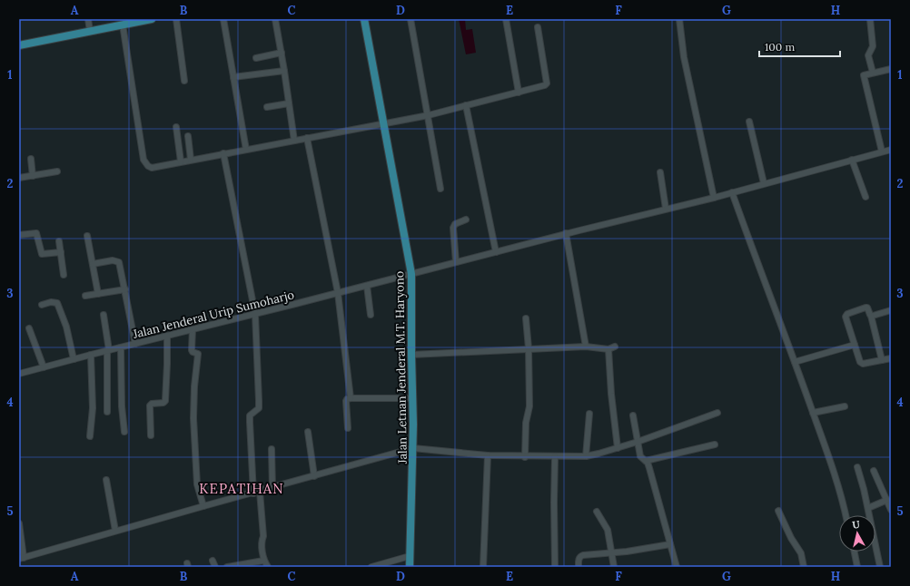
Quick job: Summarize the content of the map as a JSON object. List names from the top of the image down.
{
  "streets": {
    "main road": ["Jalan Letnan Jenderal M.T. Haryono"],
    "street": ["Jalan Jenderal Urip Sumoharjo"]
  },
  "crossings": [
    ["Jalan Jenderal Urip Sumoharjo", "Jalan Letnan Jenderal M.T. Haryono"]
  ],
  "districts": ["KEPATIHAN"],
  "scale_bar": "100 m",
  "north": "top",
  "grid": {
    "columns": [
      "A",
      "B",
      "C",
      "D",
      "E",
      "F",
      "G",
      "H"
    ],
    "rows": [
      "1",
      "2",
      "3",
      "4",
      "5"
    ]
  }
}
